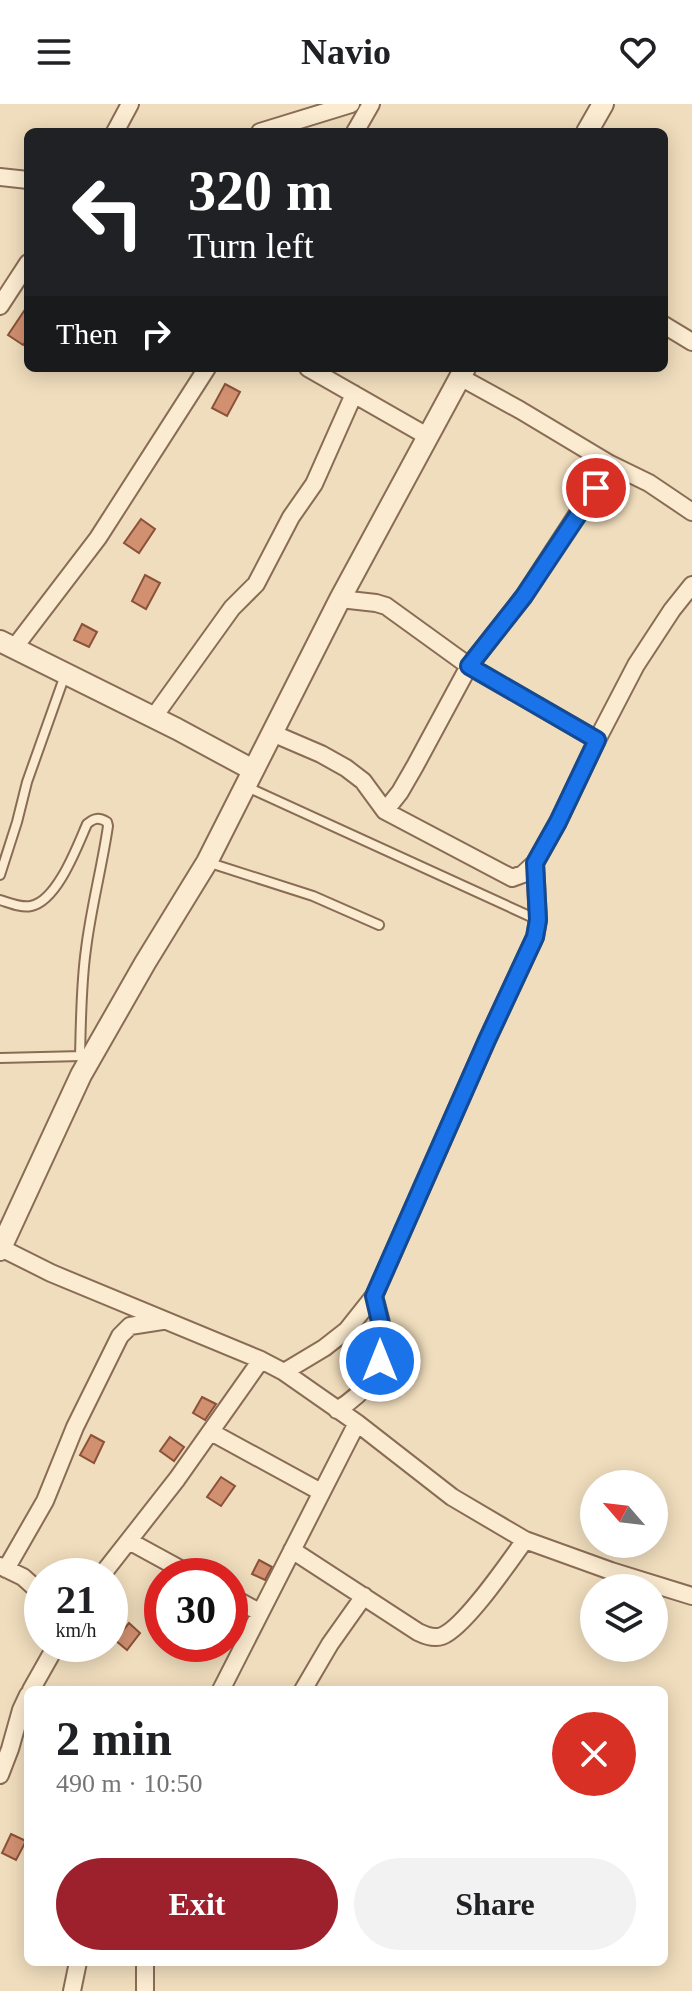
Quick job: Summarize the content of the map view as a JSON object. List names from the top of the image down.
{
  "north": "top left",
  "page": {
    "header": "Navio",
    "turn": ["320 m", "Turn left"],
    "then": "Then",
    "speed": "21 km/h",
    "limit": "30",
    "heading": ["2 min", "490 m · 10:50"],
    "buttons": ["Exit", "Share"]
  }
}
